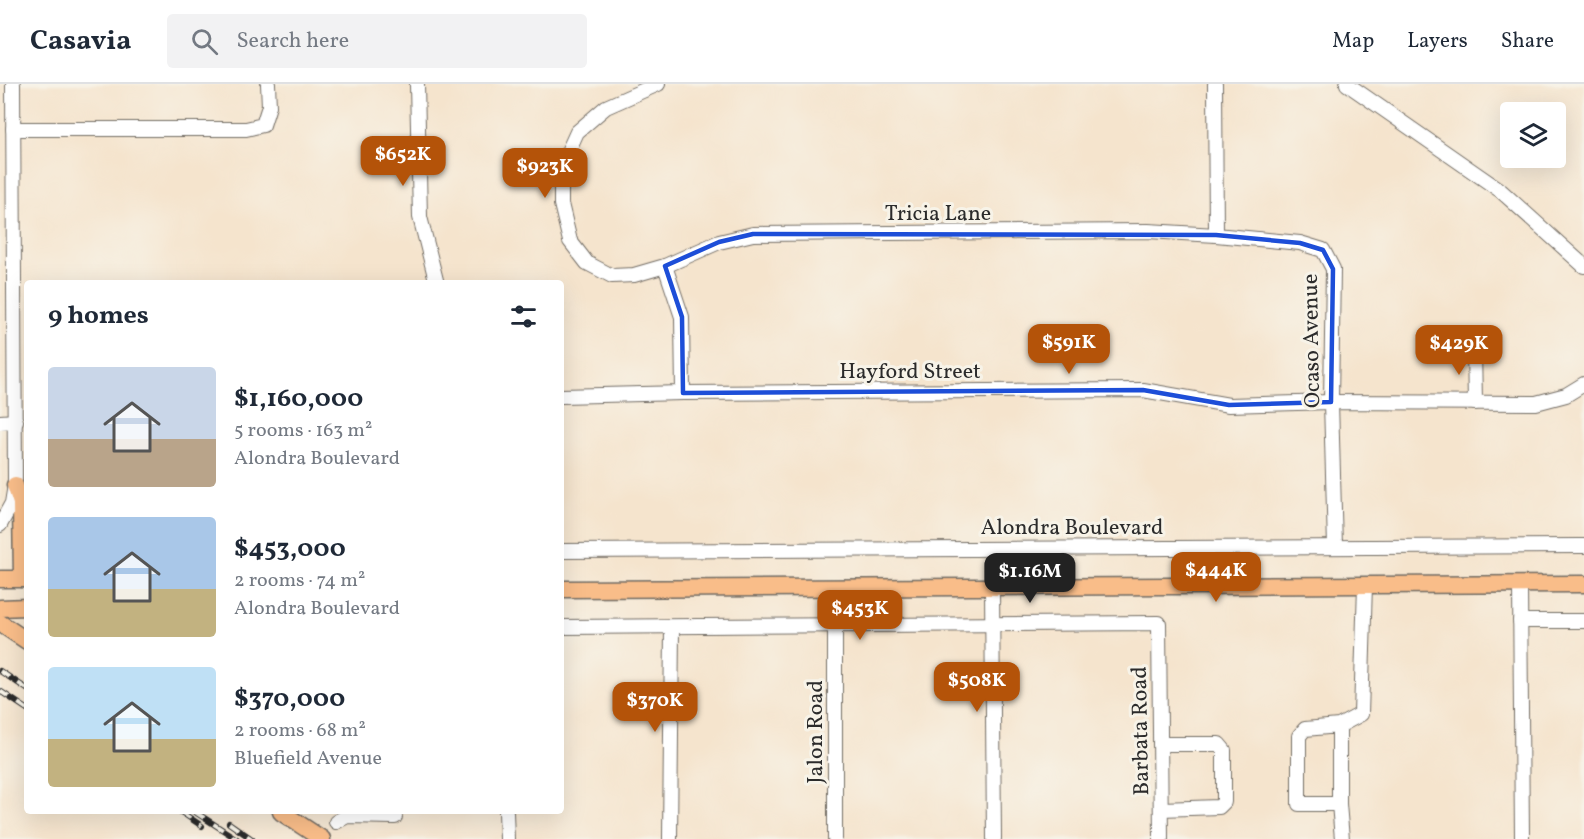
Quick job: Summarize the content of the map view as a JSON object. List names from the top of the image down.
{
  "streets": {
    "street": [
      "Tricia Lane",
      "Ocaso Avenue",
      "Hayford Street",
      "Alondra Boulevard",
      "Barbata Road",
      "Jalon Road"
    ]
  },
  "crossings": [
    ["Tricia Lane", "Ocaso Avenue"],
    ["Ocaso Avenue", "Hayford Street"],
    ["Ocaso Avenue", "Alondra Boulevard"]
  ],
  "page": {
    "header": "Casavia",
    "search": "Search here",
    "nav": ["Map", "Layers", "Share"],
    "price": [
      "$652K",
      "$923K",
      "$591K",
      "$429K",
      "$444K",
      "$1.16M",
      "$453K",
      "$508K",
      "$370K"
    ],
    "heading": "9 homes",
    "list": [
      {
        "name": "$1,160,000",
        "note": "5 rooms · 163 m² · Alondra Boulevard"
      },
      {
        "name": "$453,000",
        "note": "2 rooms · 74 m² · Alondra Boulevard"
      },
      {
        "name": "$370,000",
        "note": "2 rooms · 68 m² · Bluefield Avenue"
      }
    ]
  }
}
